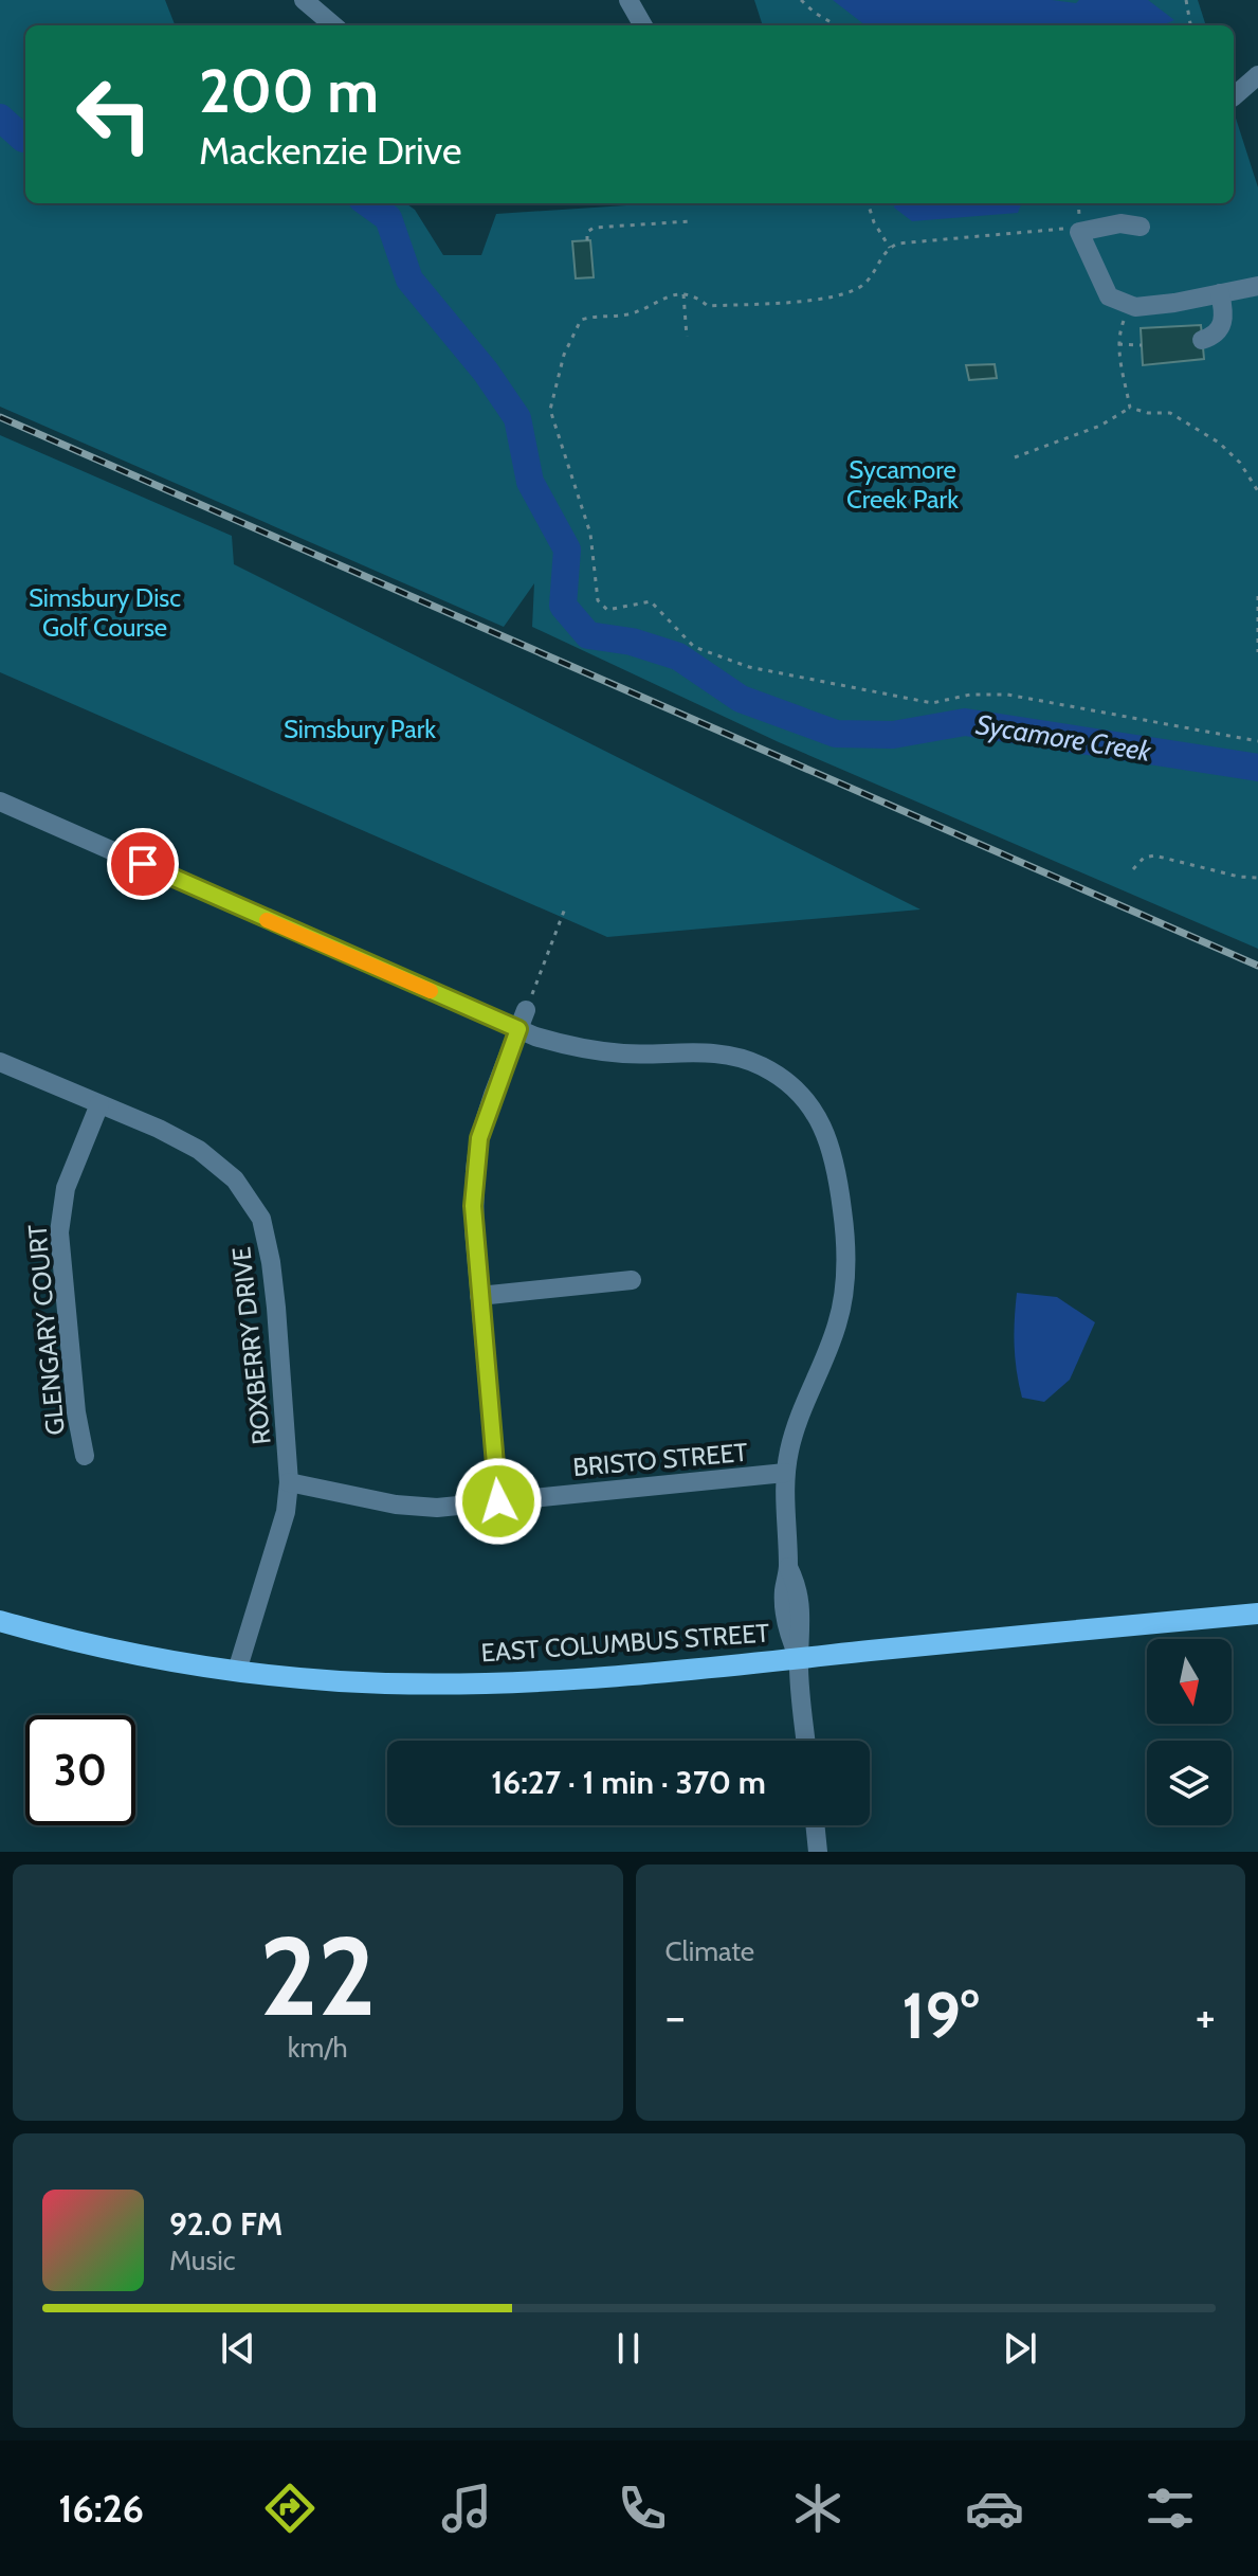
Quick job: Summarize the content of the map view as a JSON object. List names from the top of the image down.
{
  "streets": {
    "main road": ["EAST COLUMBUS STREET"],
    "street": ["GLENGARY COURT", "ROXBERRY DRIVE", "BRISTO STREET"]
  },
  "crossings": [
    ["GLENGARY COURT", "ROXBERRY DRIVE"],
    ["ROXBERRY DRIVE", "BRISTO STREET"],
    ["ROXBERRY DRIVE", "EAST COLUMBUS STREET"]
  ],
  "water": ["Sycamore Creek"],
  "parks": ["Sycamore Creek Park", "Simsbury Disc Golf Course", "Simsbury Park"],
  "north": "bottom",
  "page": {
    "turn": ["200 m", "Mackenzie Drive"],
    "limit": "30",
    "trip": "16:27 · 1 min · 370 m",
    "tile": [
      ["22", "km/h"],
      "Climate"
    ],
    "heat": ["−", "19°", "+"],
    "song": ["92.0 FM", "Music"],
    "tabs": "16:26"
  }
}
